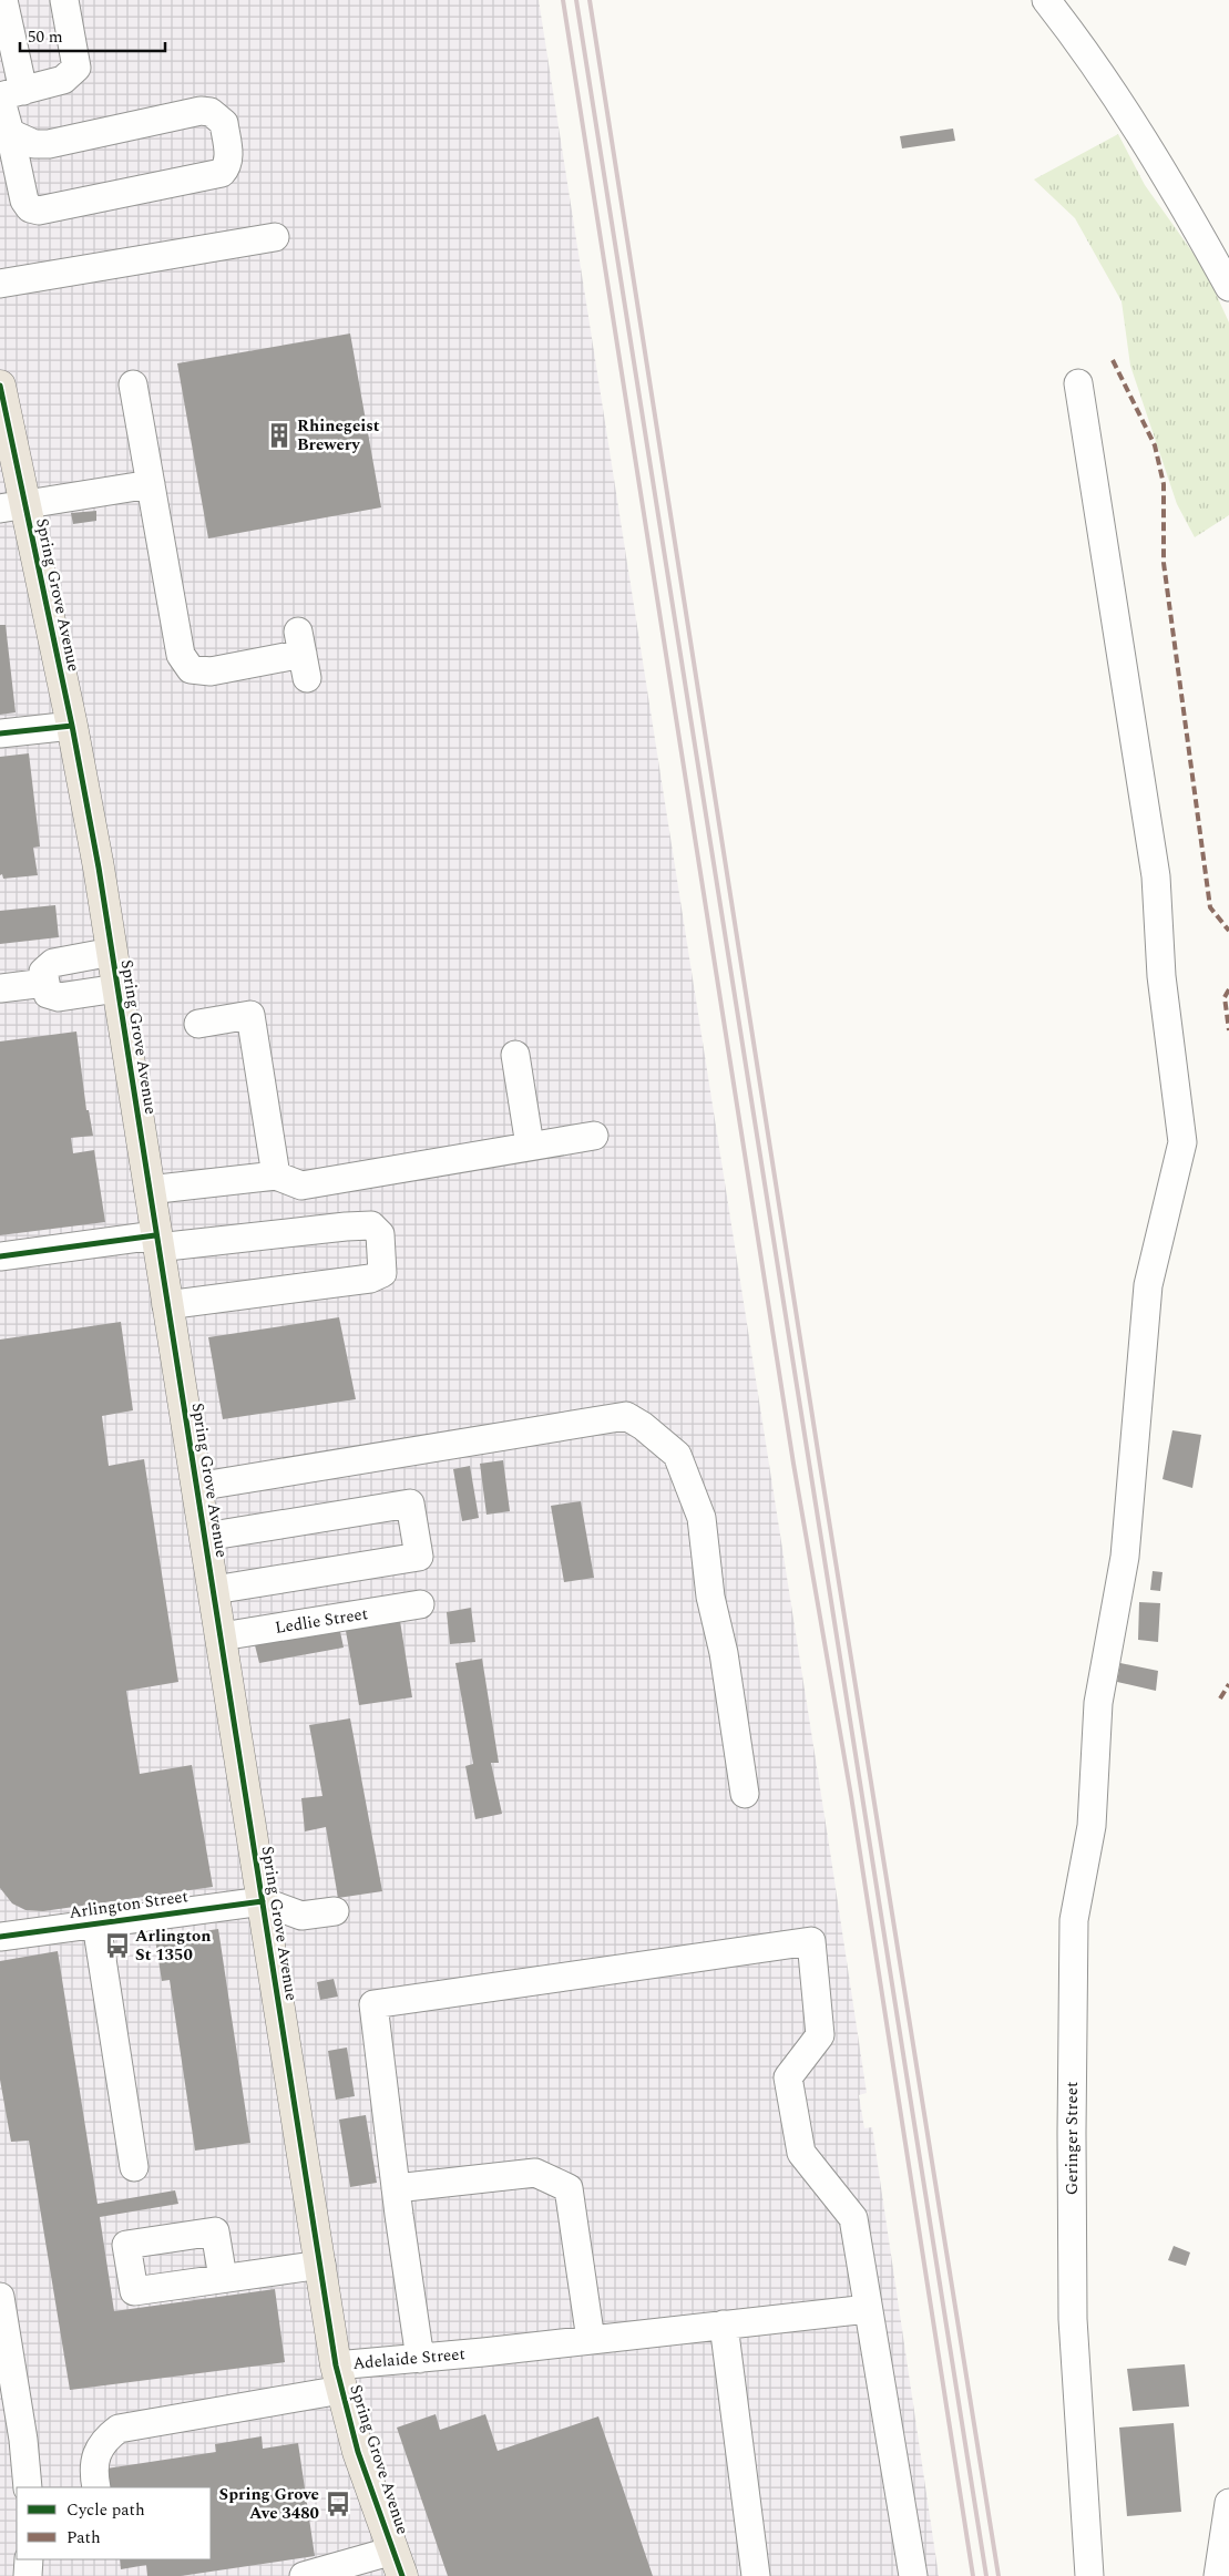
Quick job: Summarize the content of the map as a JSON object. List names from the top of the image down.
{
  "streets": {
    "main road": ["Spring Grove Avenue"],
    "street": [
      "Ledlie Street",
      "Arlington Street",
      "Geringer Street",
      "Adelaide Street"
    ]
  },
  "crossings": [
    ["Spring Grove Avenue", "Ledlie Street"],
    ["Spring Grove Avenue", "Arlington Street"],
    ["Spring Grove Avenue", "Adelaide Street"]
  ],
  "places": {
    "building": ["Rhinegeist Brewery"],
    "bus stop": ["Arlington St 1350", "Spring Grove Ave 3480"]
  },
  "legend": ["Cycle path", "Path"],
  "scale_bar": "50 m"
}
